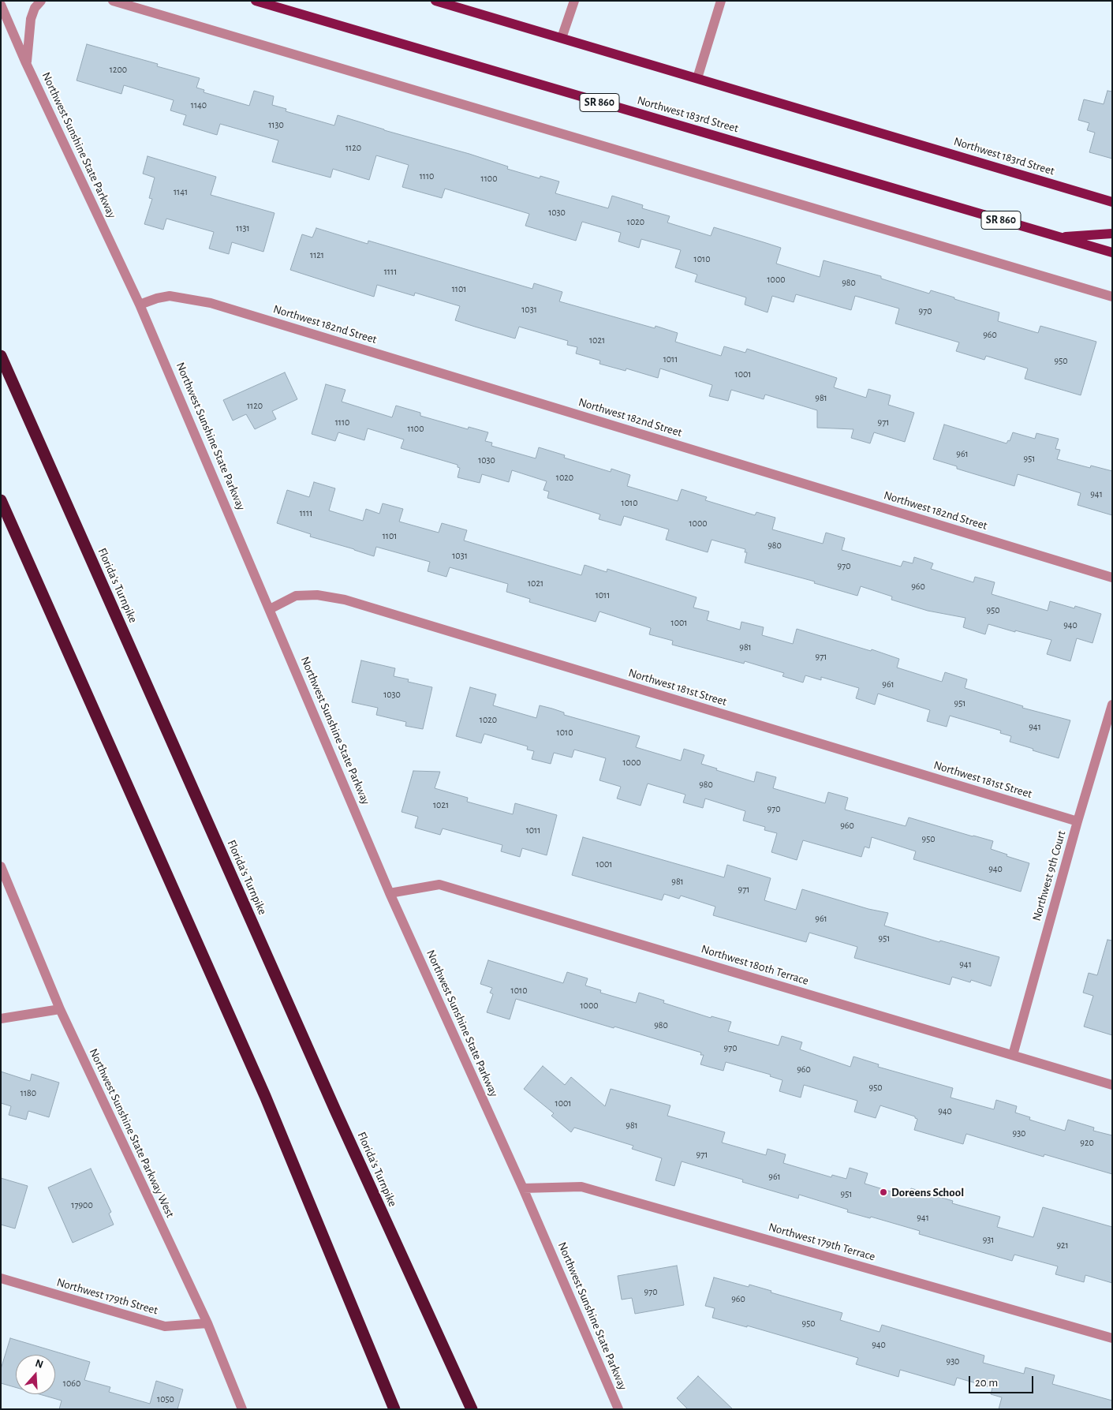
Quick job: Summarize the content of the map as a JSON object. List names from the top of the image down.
{
  "streets": {
    "highway": ["Florida's Turnpike"],
    "main road": ["SR 860", "Northwest 183rd Street"],
    "street": [
      "Northwest Sunshine State Parkway",
      "Northwest 182nd Street",
      "Northwest 181st Street",
      "Northwest 9th Court",
      "Northwest 180th Terrace",
      "Northwest Sunshine State Parkway West",
      "Northwest 179th Terrace",
      "Northwest 179th Street"
    ]
  },
  "crossings": [
    ["Northwest Sunshine State Parkway", "Northwest 182nd Street"],
    ["Northwest Sunshine State Parkway", "Northwest 181st Street"],
    ["Northwest Sunshine State Parkway", "Northwest 180th Terrace"],
    ["Northwest Sunshine State Parkway", "Northwest 179th Terrace"],
    ["Northwest 181st Street", "Northwest 9th Court"],
    ["Northwest 9th Court", "Northwest 180th Terrace"],
    ["Northwest Sunshine State Parkway West", "Northwest 179th Street"]
  ],
  "places": ["Doreens School"],
  "house_numbers": [
    "1200",
    "1140",
    "1130",
    "1120",
    "1110",
    "1100",
    "1141",
    "1030",
    "1020",
    "1131",
    "1121",
    "1010",
    "1111",
    "1000",
    "980",
    "1101",
    "1031",
    "970",
    "960",
    "1021",
    "1011",
    "950",
    "1001",
    "981",
    "1120",
    "1110",
    "971",
    "1100",
    "961",
    "951",
    "1030",
    "1020",
    "941",
    "1010",
    "1111",
    "1000",
    "1101",
    "980",
    "1031",
    "970",
    "1021",
    "960",
    "1011",
    "950",
    "1001",
    "940",
    "981",
    "971",
    "961",
    "1030",
    "951",
    "1020",
    "941",
    "1010",
    "1000",
    "980",
    "1021",
    "970",
    "960",
    "1011",
    "950",
    "1001",
    "940",
    "981",
    "971",
    "961",
    "951",
    "941",
    "1010",
    "1000",
    "980",
    "970",
    "960",
    "950",
    "1180",
    "1001",
    "940",
    "981",
    "930",
    "920",
    "971",
    "961",
    "951",
    "17900",
    "941",
    "931",
    "921",
    "970",
    "960",
    "950",
    "940",
    "930",
    "1060",
    "1050"
  ],
  "scale_bar": "20 m",
  "north": "top"
}
